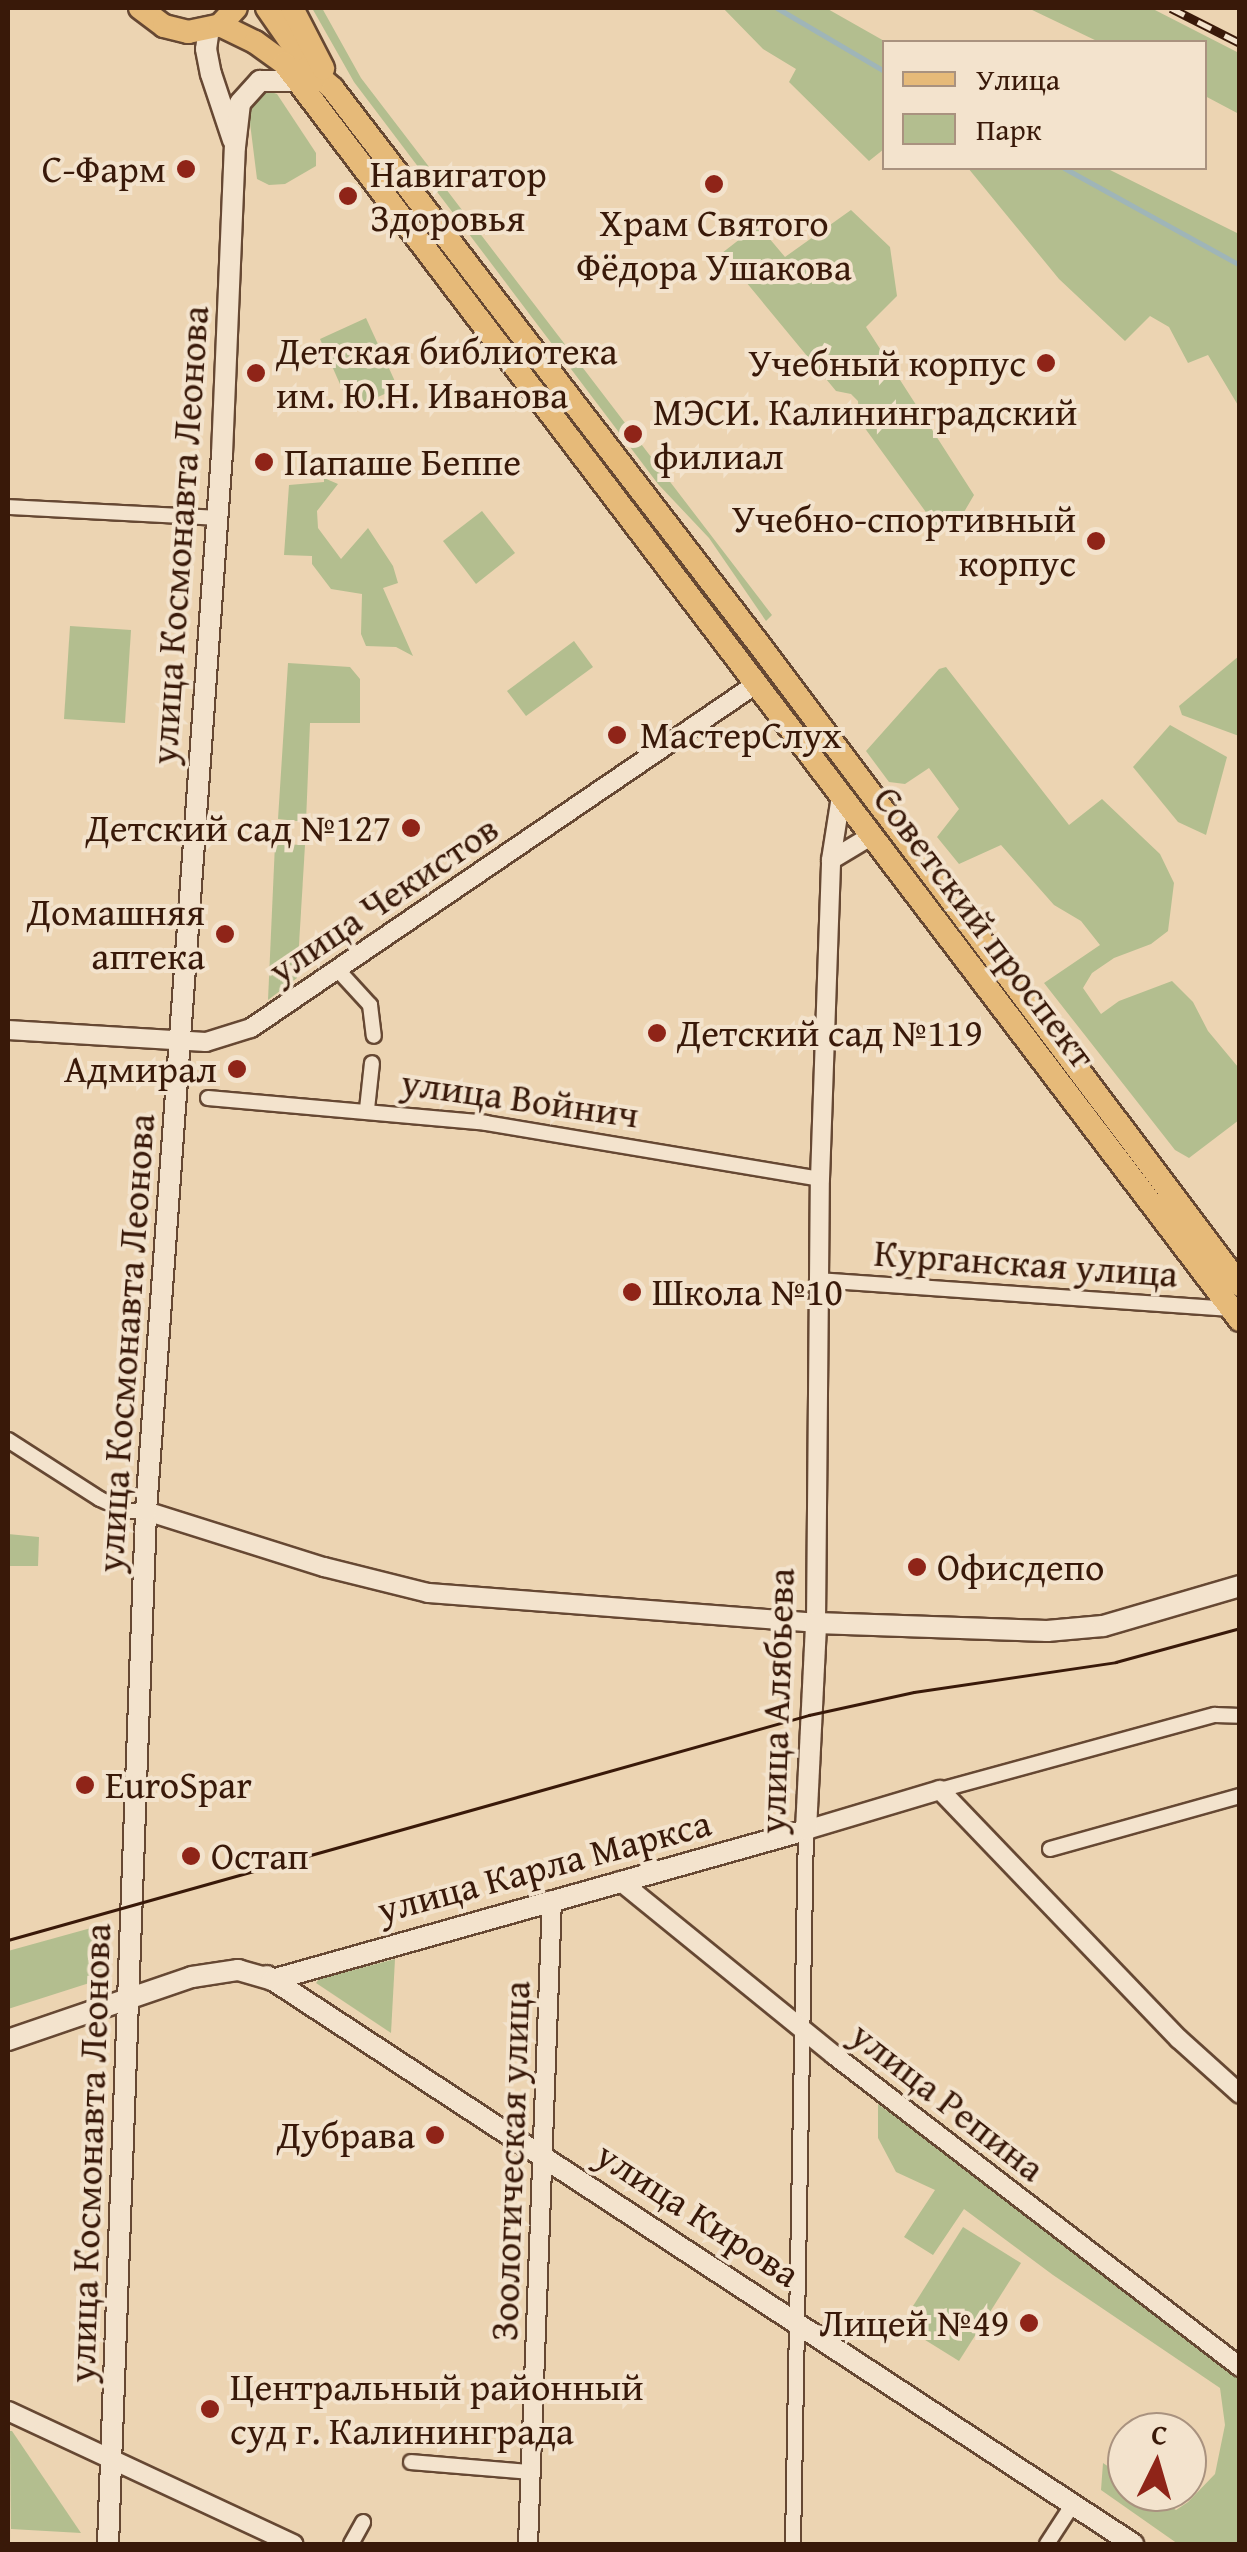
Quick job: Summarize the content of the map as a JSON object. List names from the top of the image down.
{
  "streets": {
    "main road": [
      "улица Космонавта Леонова",
      "Советский проспект",
      "улица Алябьева",
      "улица Карла Маркса",
      "улица Кирова"
    ],
    "street": [
      "улица Чекистов",
      "улица Войнич",
      "Курганская улица",
      "улица Репина",
      "Зоологическая улица"
    ]
  },
  "crossings": [
    ["улица Космонавта Леонова", "улица Чекистов"],
    ["улица Космонавта Леонова", "Советский проспект"],
    ["улица Космонавта Леонова", "улица Карла Маркса"],
    ["улица Чекистов", "Советский проспект"],
    ["Советский проспект", "Курганская улица"],
    ["Советский проспект", "улица Алябьева"],
    ["улица Войнич", "улица Алябьева"],
    ["Курганская улица", "улица Алябьева"],
    ["улица Алябьева", "улица Карла Маркса"],
    ["улица Алябьева", "улица Репина"],
    ["улица Алябьева", "улица Кирова"],
    ["улица Карла Маркса", "улица Репина"],
    ["улица Карла Маркса", "Зоологическая улица"],
    ["улица Карла Маркса", "улица Кирова"],
    ["Зоологическая улица", "улица Кирова"]
  ],
  "places": [
    "С-Фарм",
    "Храм Святого Фёдора Ушакова",
    "Навигатор Здоровья",
    "Учебный корпус",
    "Детская библиотека им. Ю.Н. Иванова",
    "МЭСИ. Калининградский филиал",
    "Папаше Беппе",
    "Учебно-спортивный корпус",
    "МастерСлух",
    "Детский сад №127",
    "Домашняя аптека",
    "Детский сад №119",
    "Адмирал",
    "Школа №10",
    "Офисдепо",
    "EuroSpar",
    "Остап",
    "Дубрава",
    "Лицей №49",
    "Центральный районный суд г. Калининграда"
  ],
  "legend": ["Улица", "Парк"],
  "north": "top"
}
